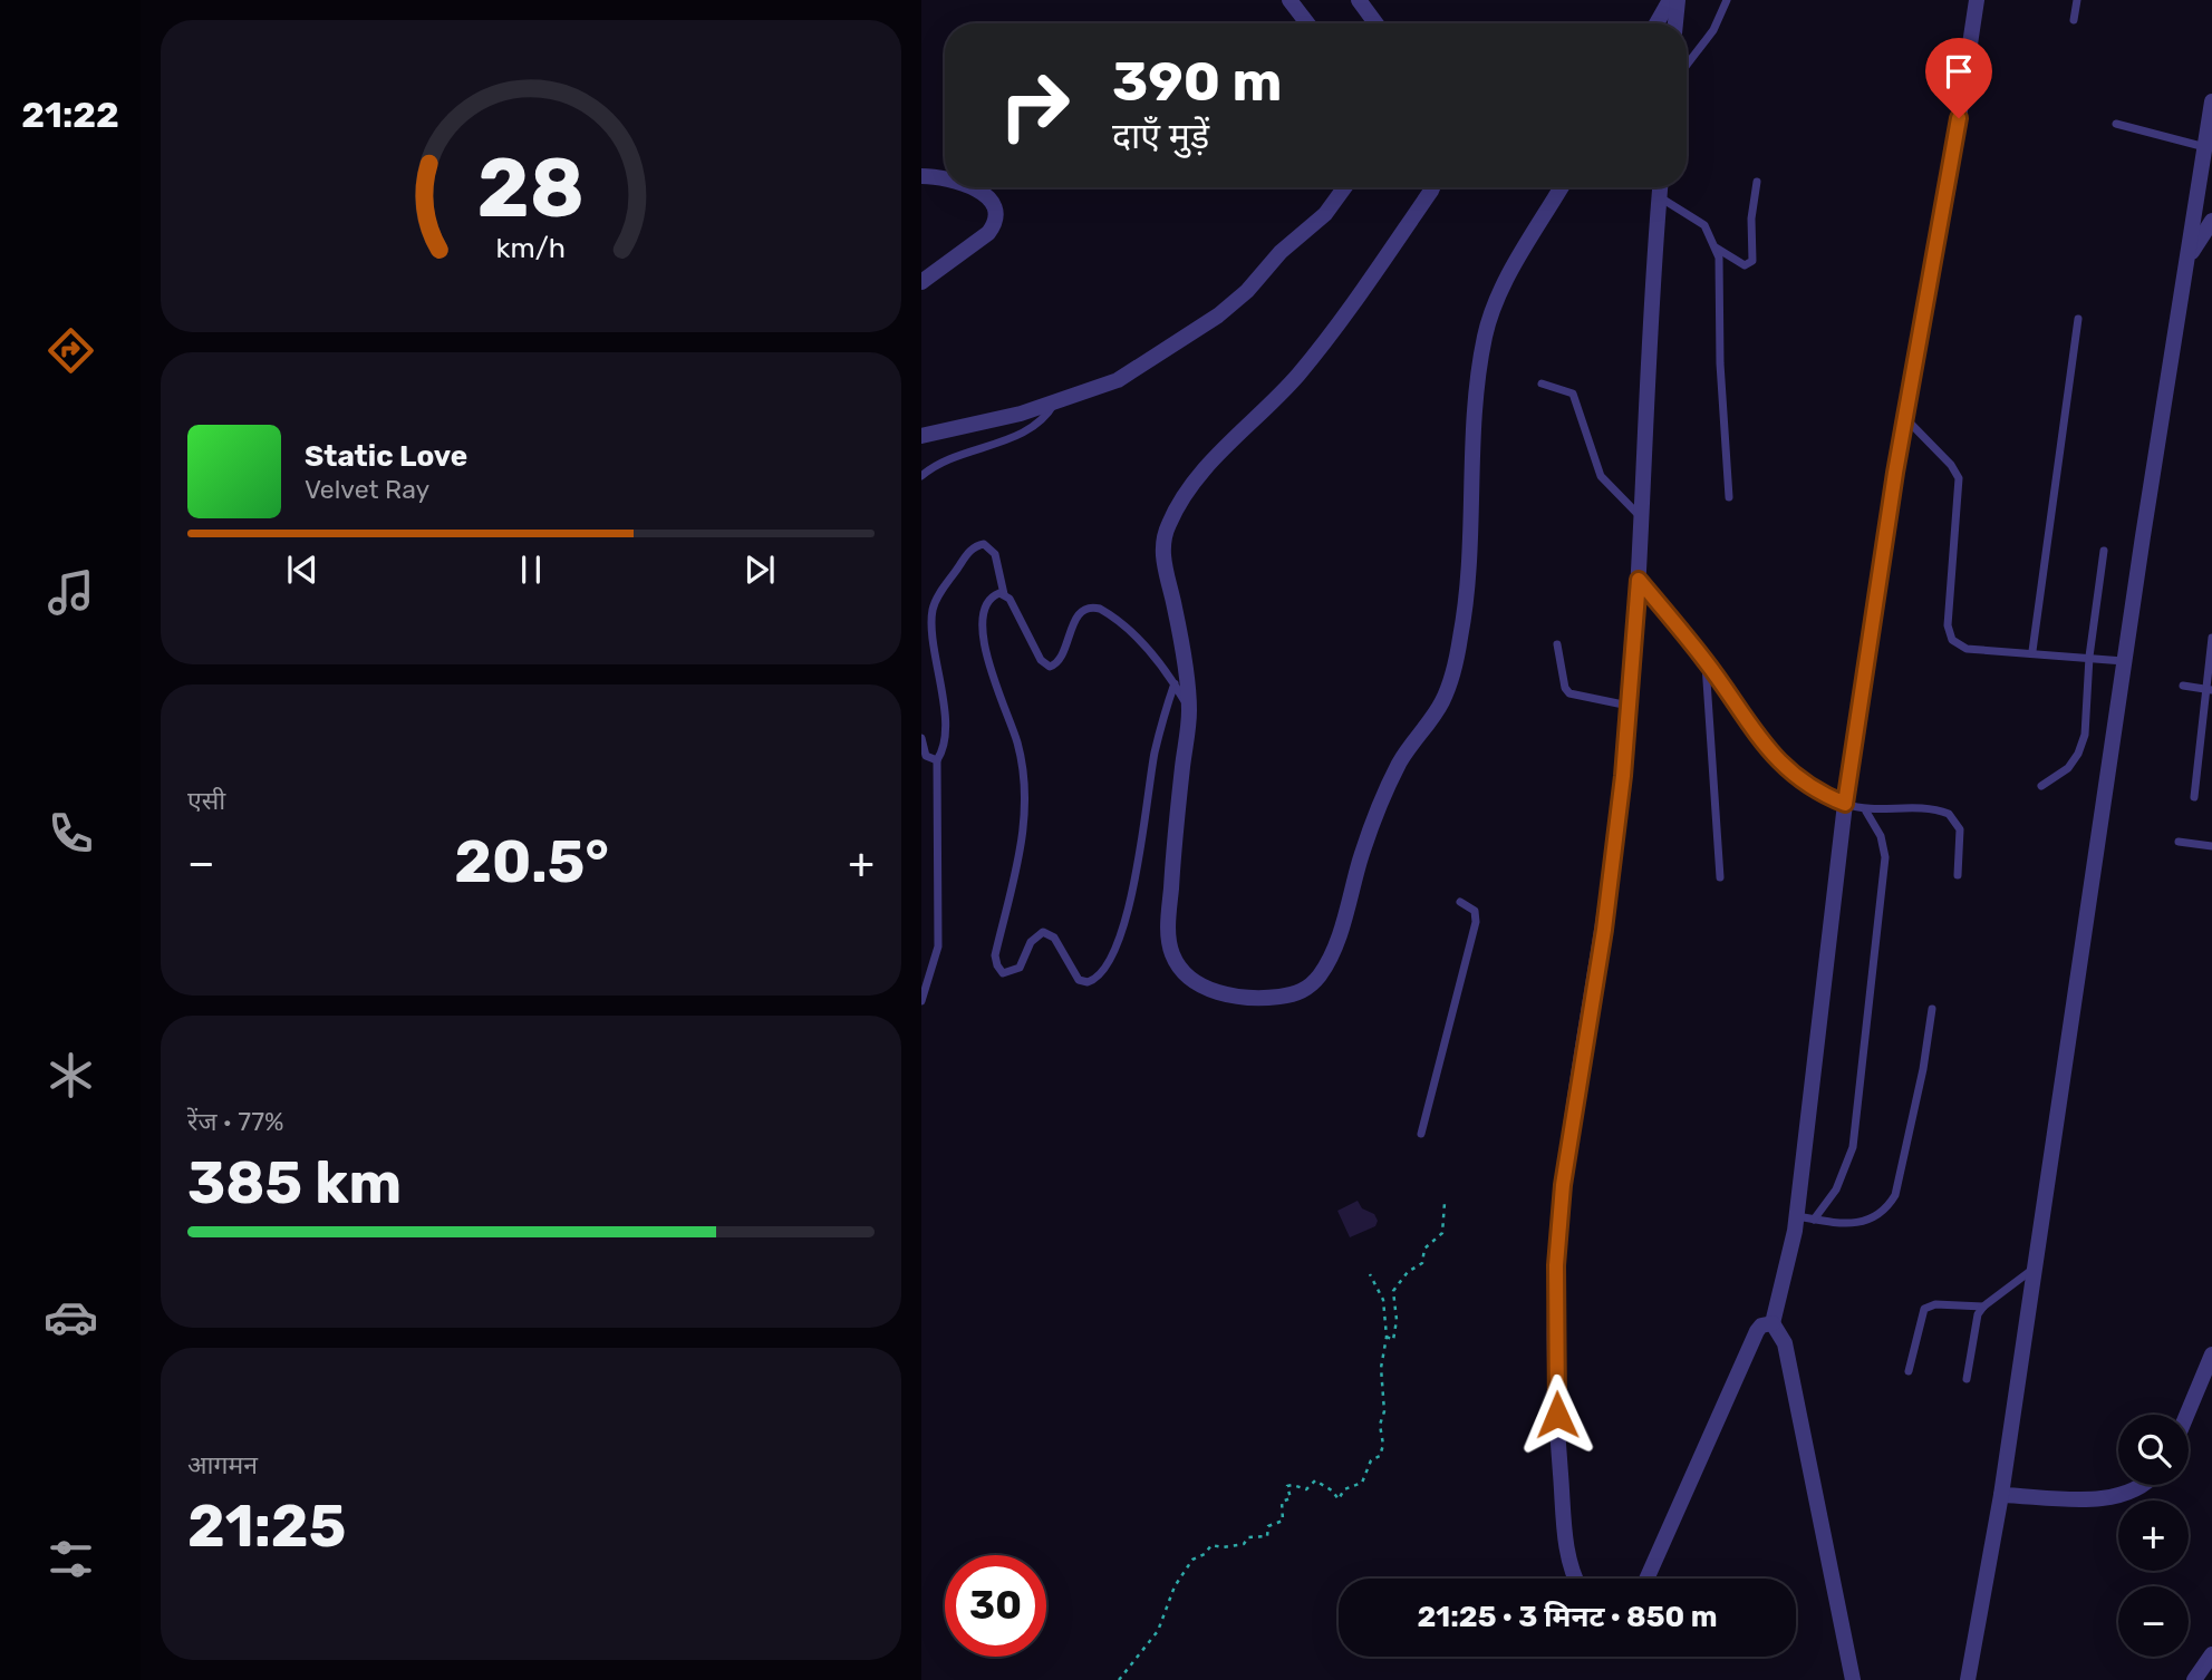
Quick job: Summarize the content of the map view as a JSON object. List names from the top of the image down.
{
  "page": {
    "tabs": "21:22",
    "turn": ["390 m", "दाएँ मुड़ें"],
    "song": ["Static Love", "Velvet Ray"],
    "tile": [
      "एसी",
      ["रेंज · 77%", "385 km"],
      ["आगमन", "21:25"]
    ],
    "heat": ["−", "20.5°", "+"],
    "map_buttons": ["+", "−"],
    "limit": "30",
    "trip": "21:25 · 3 मिनट · 850 m",
    "gauge": ["28", "km/h"]
  }
}
